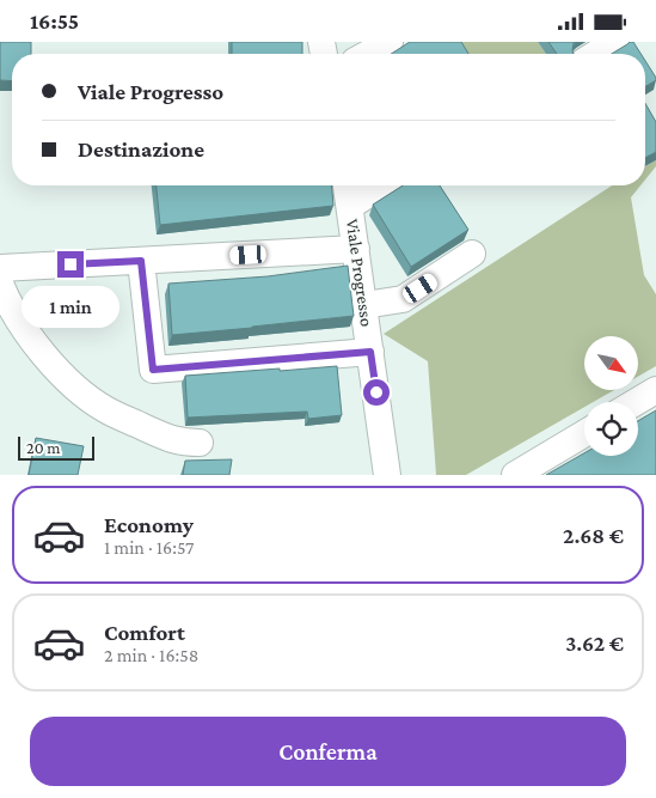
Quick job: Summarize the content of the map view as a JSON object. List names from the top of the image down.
{
  "streets": {
    "street": ["Viale Progresso"]
  },
  "scale_bar": "20 m",
  "north": "bottom right",
  "page": {
    "status": "16:55",
    "banner": ["Viale Progresso", "Destinazione"],
    "bubble": "1 min",
    "scale": "20 m",
    "list": [
      {
        "name": "Economy",
        "note": "1 min · 16:57",
        "value": "2.68 €"
      },
      {
        "name": "Comfort",
        "note": "2 min · 16:58",
        "value": "3.62 €"
      }
    ],
    "buttons": "Conferma"
  }
}
